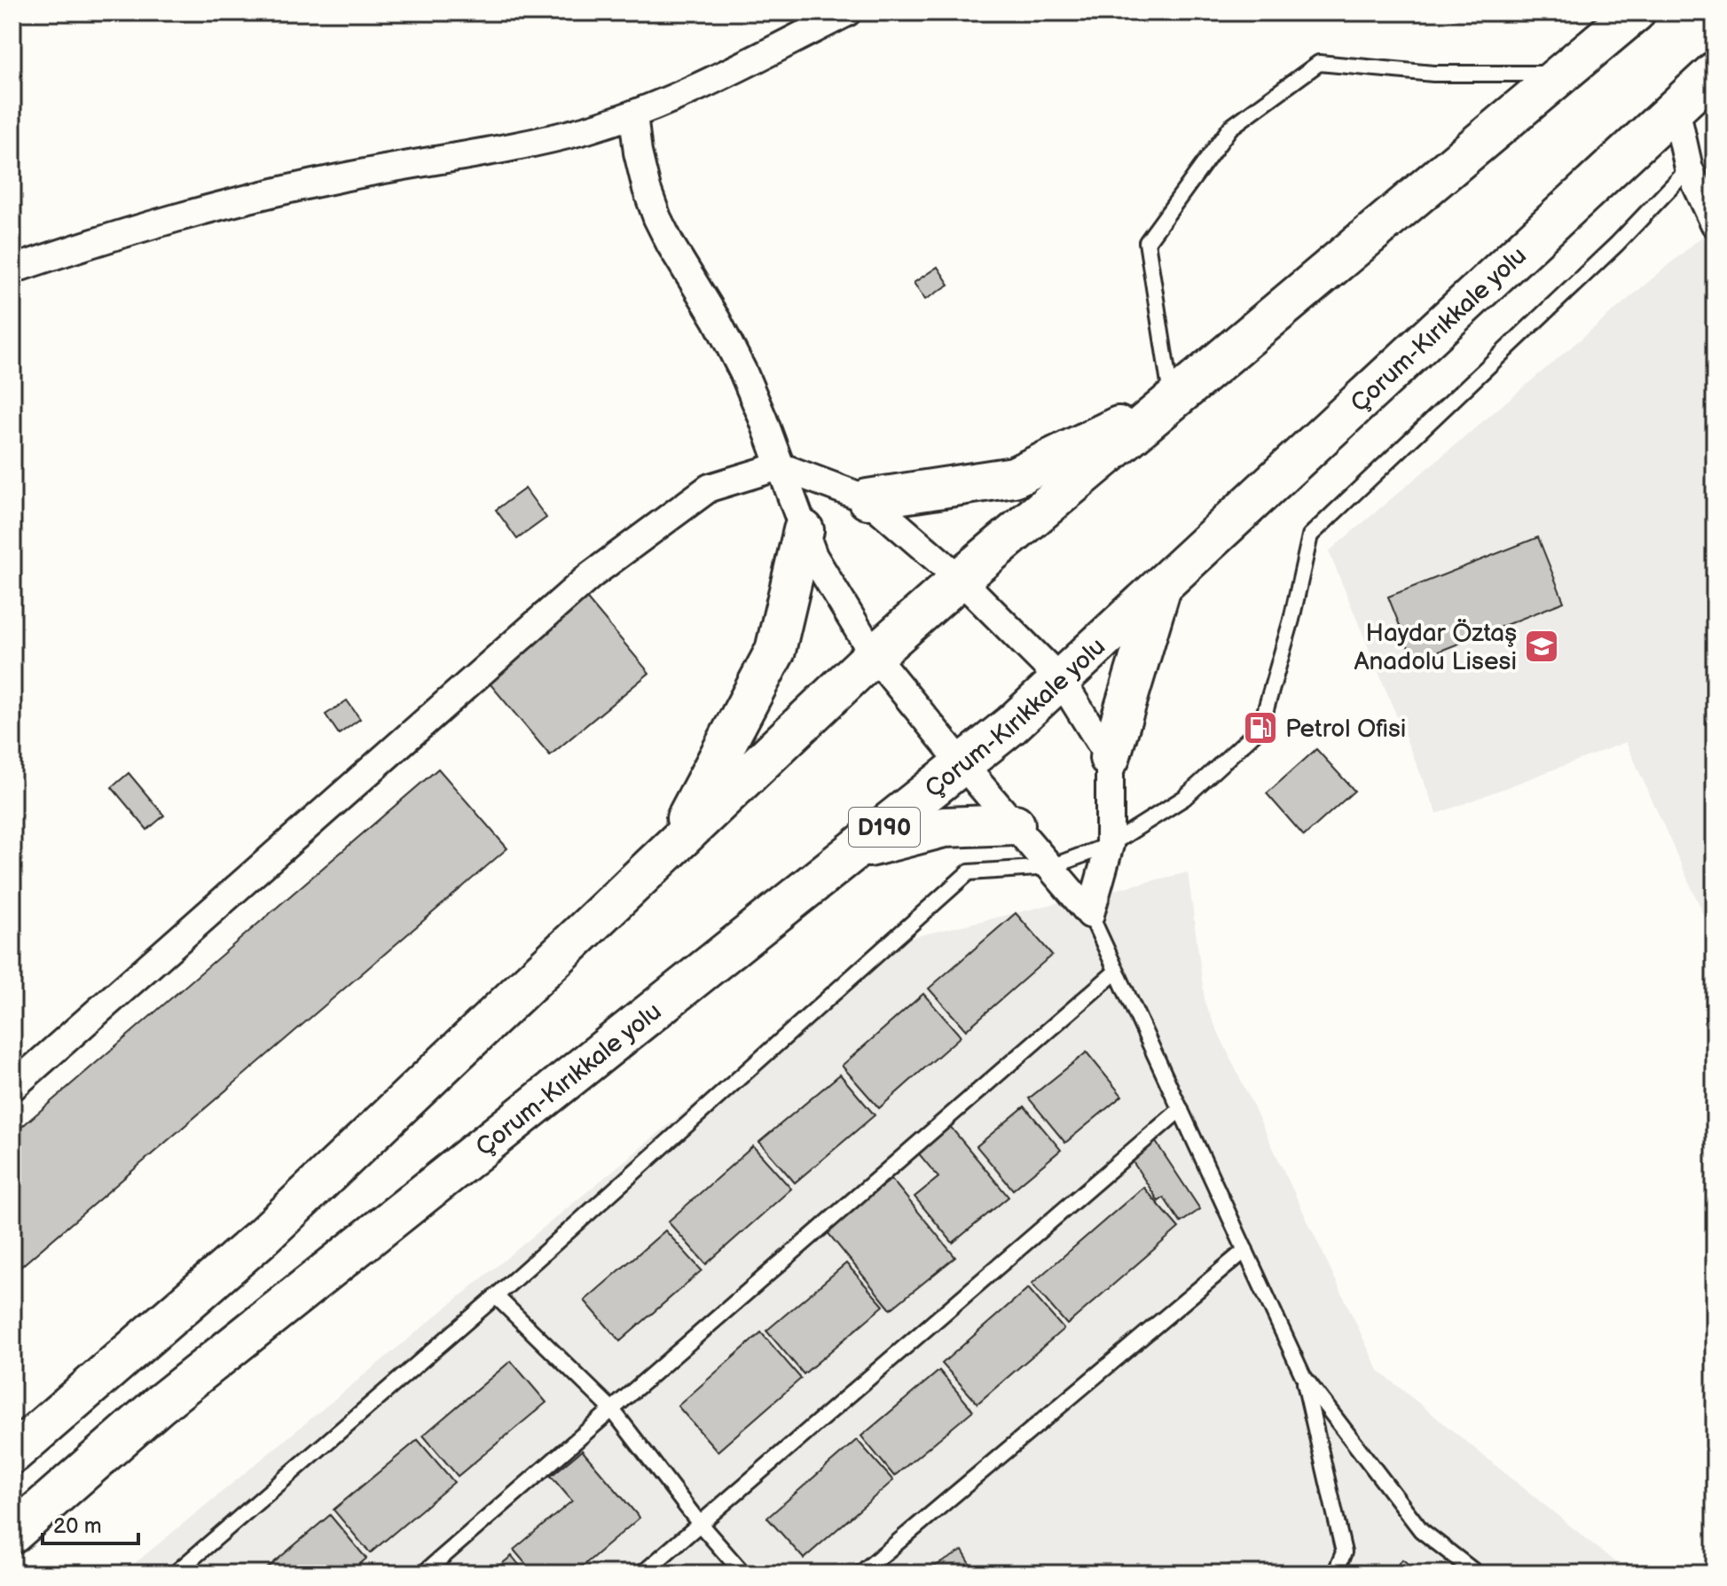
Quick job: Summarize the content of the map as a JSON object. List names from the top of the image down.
{
  "streets": {
    "highway": ["Çorum-Kırıkkale yolu", "D190"]
  },
  "places": {
    "school or university": ["Haydar Öztaş Anadolu Lisesi"],
    "fuel station": ["Petrol Ofisi"]
  },
  "scale_bar": "20 m"
}
